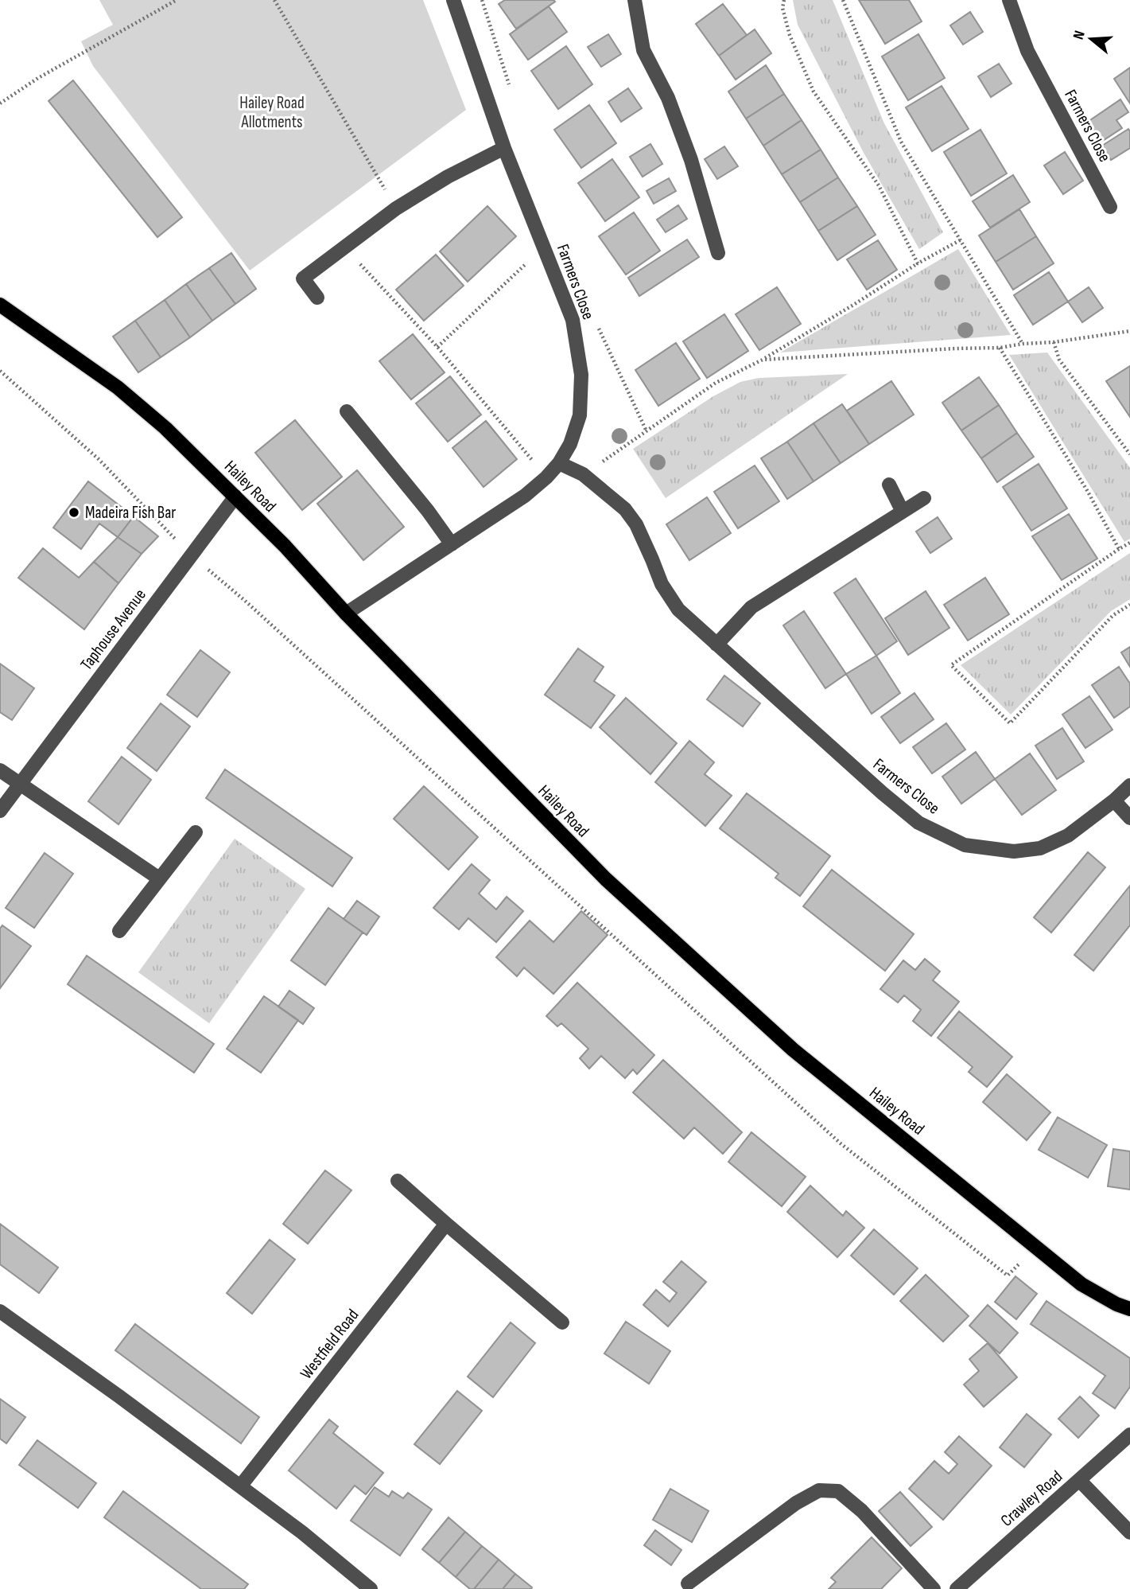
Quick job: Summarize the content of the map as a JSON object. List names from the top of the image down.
{
  "streets": {
    "main road": ["Hailey Road"],
    "street": [
      "Farmers Close",
      "Taphouse Avenue",
      "Westfield Road",
      "Crawley Road"
    ]
  },
  "crossings": [
    ["Farmers Close", "Hailey Road"],
    ["Hailey Road", "Taphouse Avenue"]
  ],
  "parks": ["Hailey Road Allotments"],
  "places": ["Madeira Fish Bar"],
  "north": "left"
}
